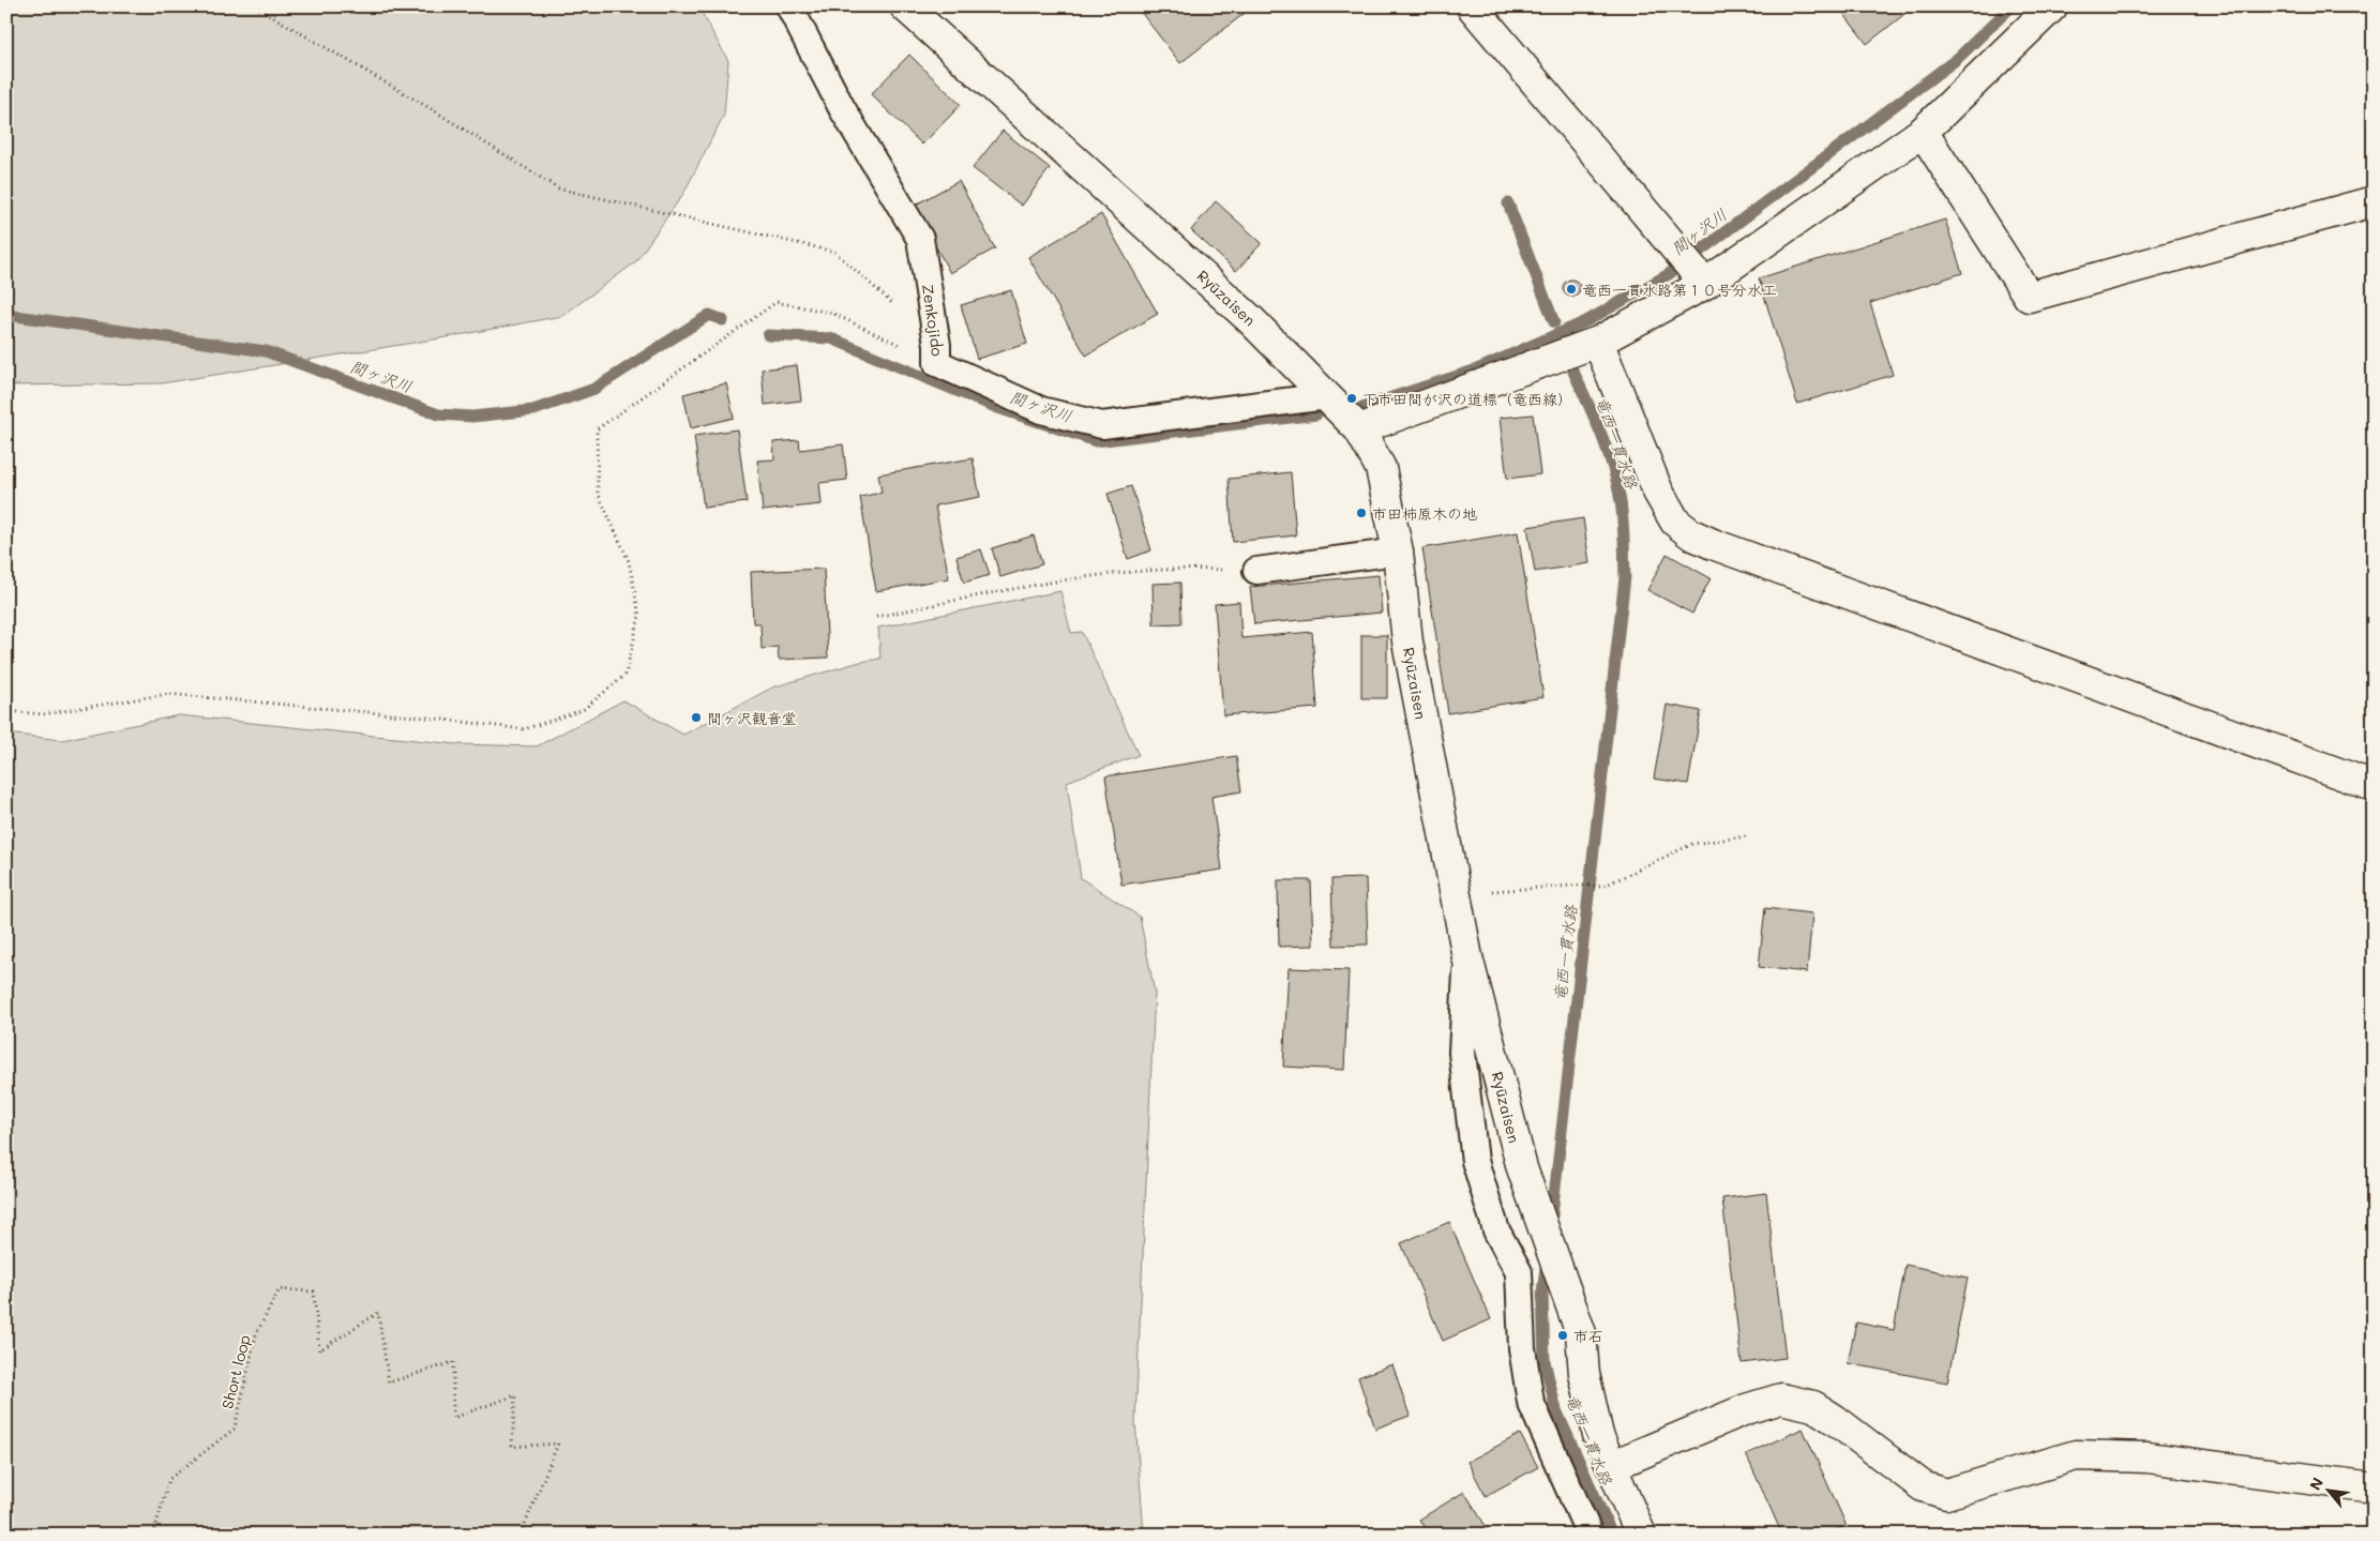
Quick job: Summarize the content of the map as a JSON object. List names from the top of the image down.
{
  "streets": {
    "street": ["Ryūzaisen"],
    "lane": ["Zenkojido"],
    "path": ["Short loop"]
  },
  "crossings": [
    ["Ryūzaisen", "Zenkojido"]
  ],
  "water": ["間ヶ沢川", "竜西一貫水路"],
  "places": [
    "竜西一貫水路第１０号分水工",
    "下市田間が沢の道標（竜西線）",
    "市田柿原木の地",
    "間ヶ沢観音堂",
    "市石"
  ],
  "north": "top left"
}
